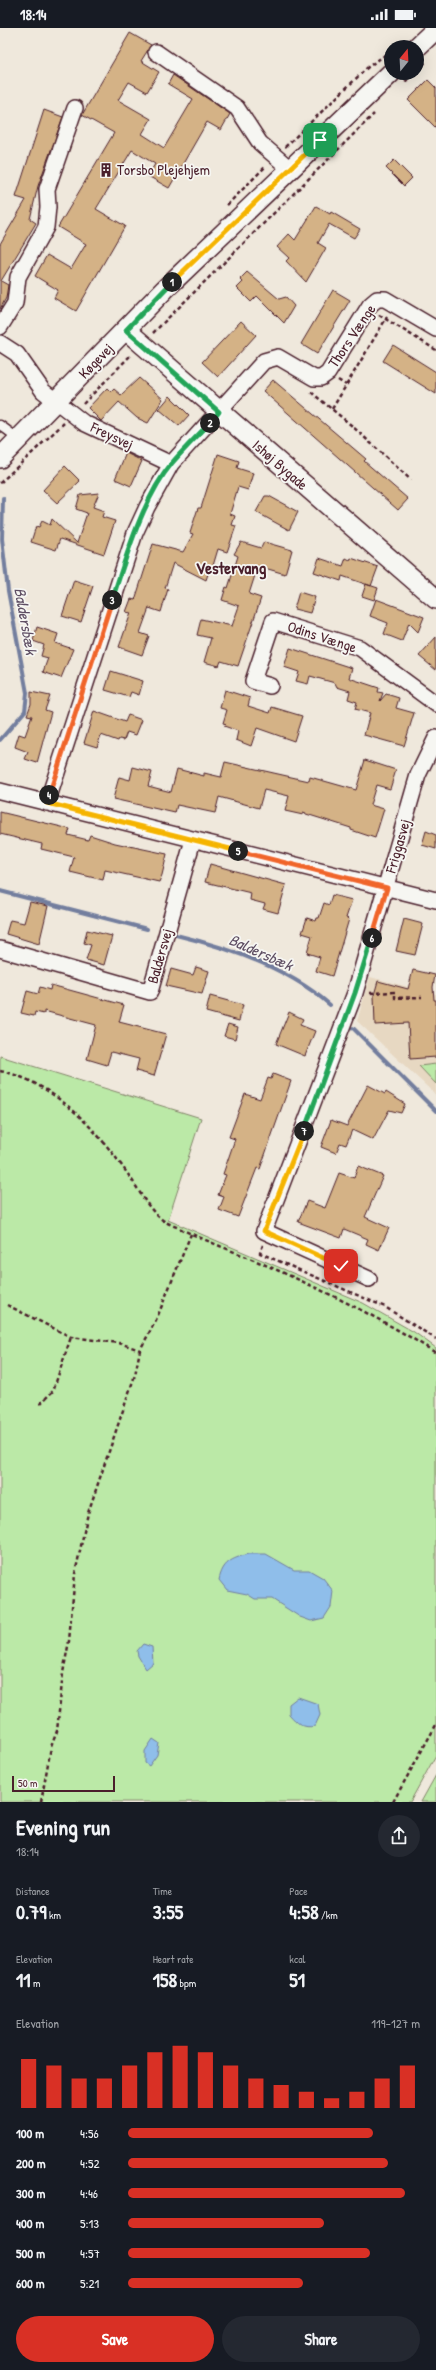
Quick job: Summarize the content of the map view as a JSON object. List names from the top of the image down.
{
  "streets": {
    "street": [
      "Thors Vænge",
      "Køgevej",
      "Freysvej",
      "Ishøj Bygade",
      "Odins Vænge",
      "Friggasvej",
      "Baldersvej"
    ]
  },
  "crossings": [
    ["Thors Vænge", "Ishøj Bygade"],
    ["Køgevej", "Freysvej"],
    ["Køgevej", "Ishøj Bygade"]
  ],
  "districts": ["Vestervang"],
  "water": ["Baldersbæk"],
  "places": {
    "building": ["Torsbo Plejehjem"]
  },
  "scale_bar": "50 m",
  "north": "top",
  "page": {
    "status": "18:14",
    "pins": [
      "1",
      "2",
      "3",
      "4",
      "5",
      "6",
      "7"
    ],
    "scale": "50 m",
    "heading": ["Evening run", "18:14"],
    "stats": [
      ["Distance", "0.79 km"],
      ["Time", "3:55"],
      ["Pace", "4:58 /km"],
      ["Elevation", "11 m"],
      ["Heart rate", "158 bpm"],
      ["kcal", "51"]
    ],
    "chart": ["Elevation", "119–127 m"],
    "list": [
      {
        "name": "100 m",
        "note": "4:56"
      },
      {
        "name": "200 m",
        "note": "4:52"
      },
      {
        "name": "300 m",
        "note": "4:46"
      },
      {
        "name": "400 m",
        "note": "5:13"
      },
      {
        "name": "500 m",
        "note": "4:57"
      },
      {
        "name": "600 m",
        "note": "5:21"
      }
    ],
    "buttons": ["Save", "Share"]
  }
}
